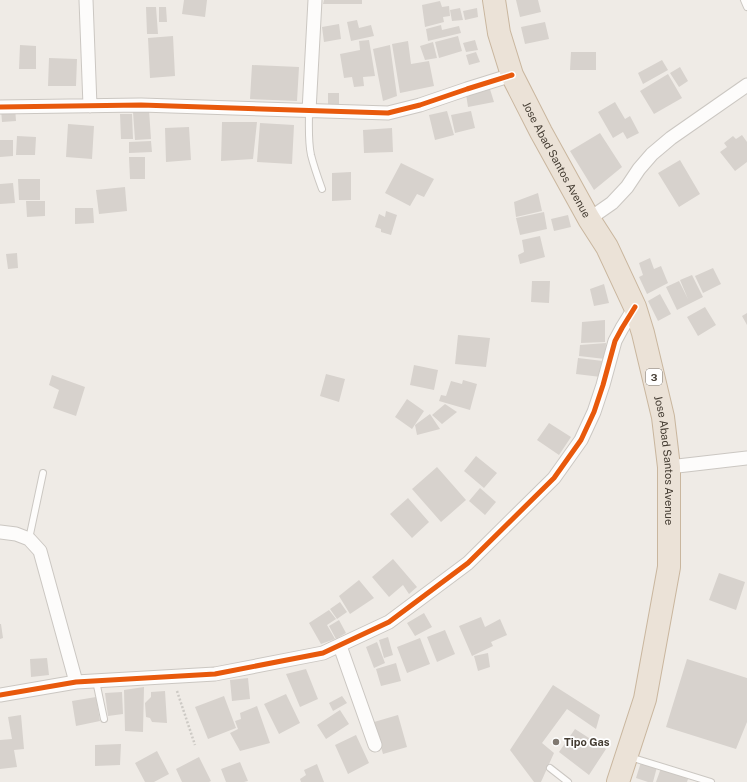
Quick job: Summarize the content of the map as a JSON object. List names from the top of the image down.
{
  "streets": {
    "highway": ["Jose Abad Santos Avenue", "3"]
  },
  "places": ["Tipo Gas"]
}
